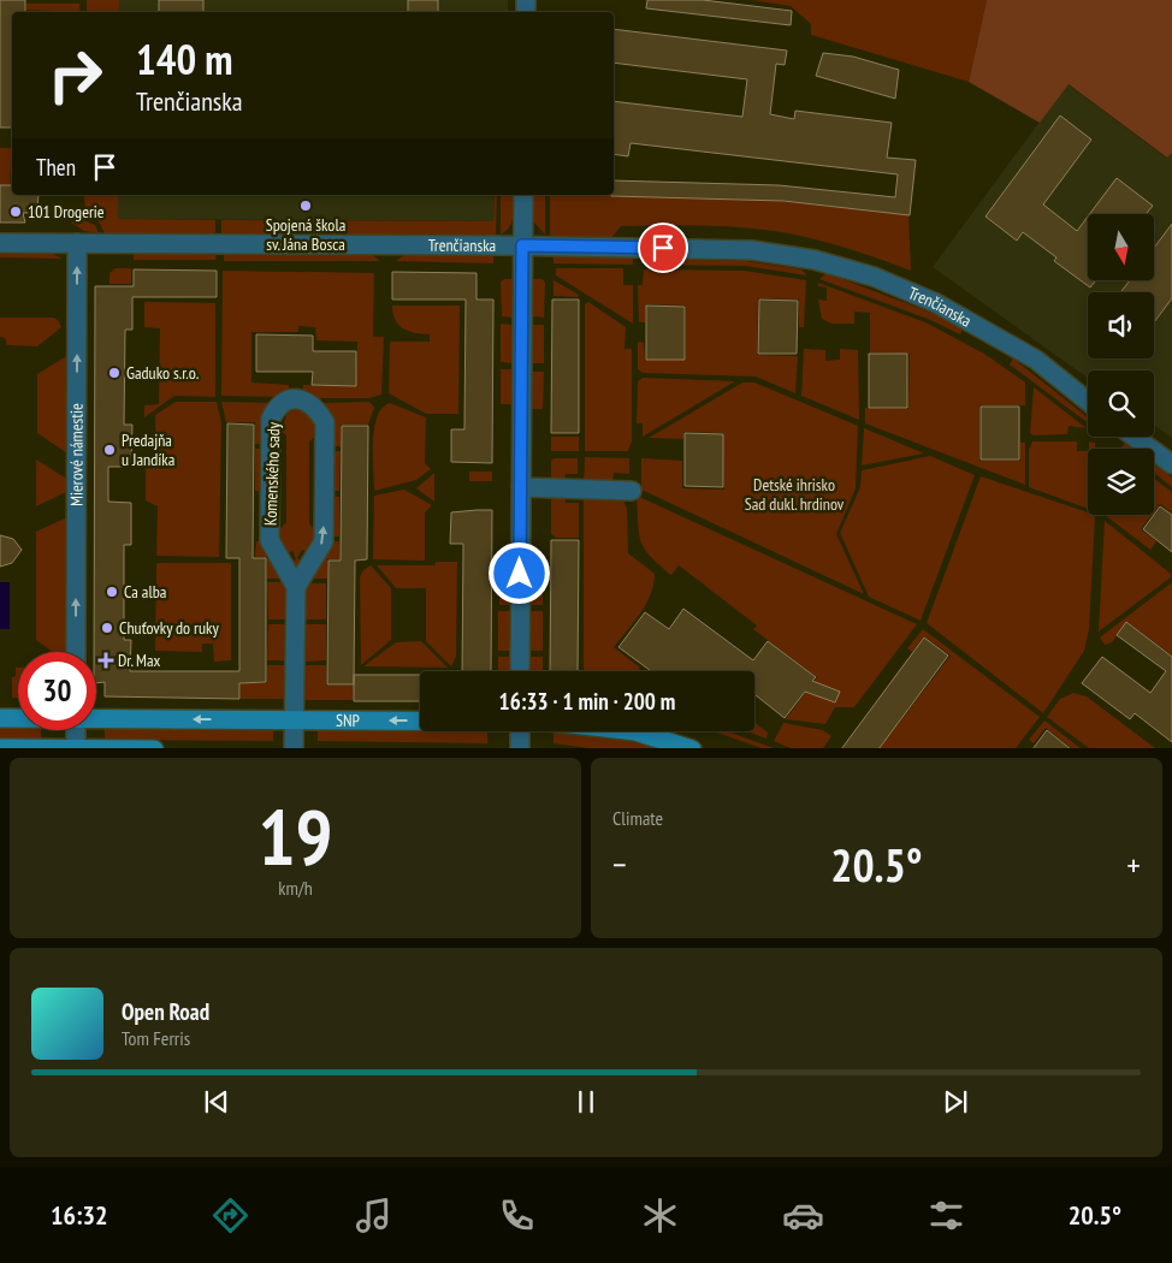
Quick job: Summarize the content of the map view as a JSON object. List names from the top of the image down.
{
  "streets": {
    "street": [
      "Trenčianska",
      "Mierové námestie",
      "Komenského sady",
      "SNP"
    ]
  },
  "crossings": [
    ["Trenčianska", "Mierové námestie"],
    ["Komenského sady", "SNP"]
  ],
  "one_way": ["Mierové námestie", "SNP"],
  "parks": ["Detské ihrisko Sad dukl. hrdinov"],
  "places": {
    "other": [
      "Spojená škola sv. Jána Bosca",
      "101 Drogerie",
      "Gaduko s.r.o.",
      "Predajňa u Jandíka",
      "Ca alba",
      "Chuťovky do ruky"
    ],
    "health": ["Dr. Max"]
  },
  "north": "bottom",
  "page": {
    "turn": ["140 m", "Trenčianska"],
    "then": "Then",
    "limit": "30",
    "trip": "16:33 · 1 min · 200 m",
    "tile": [
      ["19", "km/h"],
      "Climate"
    ],
    "heat": ["−", "20.5°", "+"],
    "song": ["Open Road", "Tom Ferris"],
    "tabs": ["16:32", "20.5°"]
  }
}
